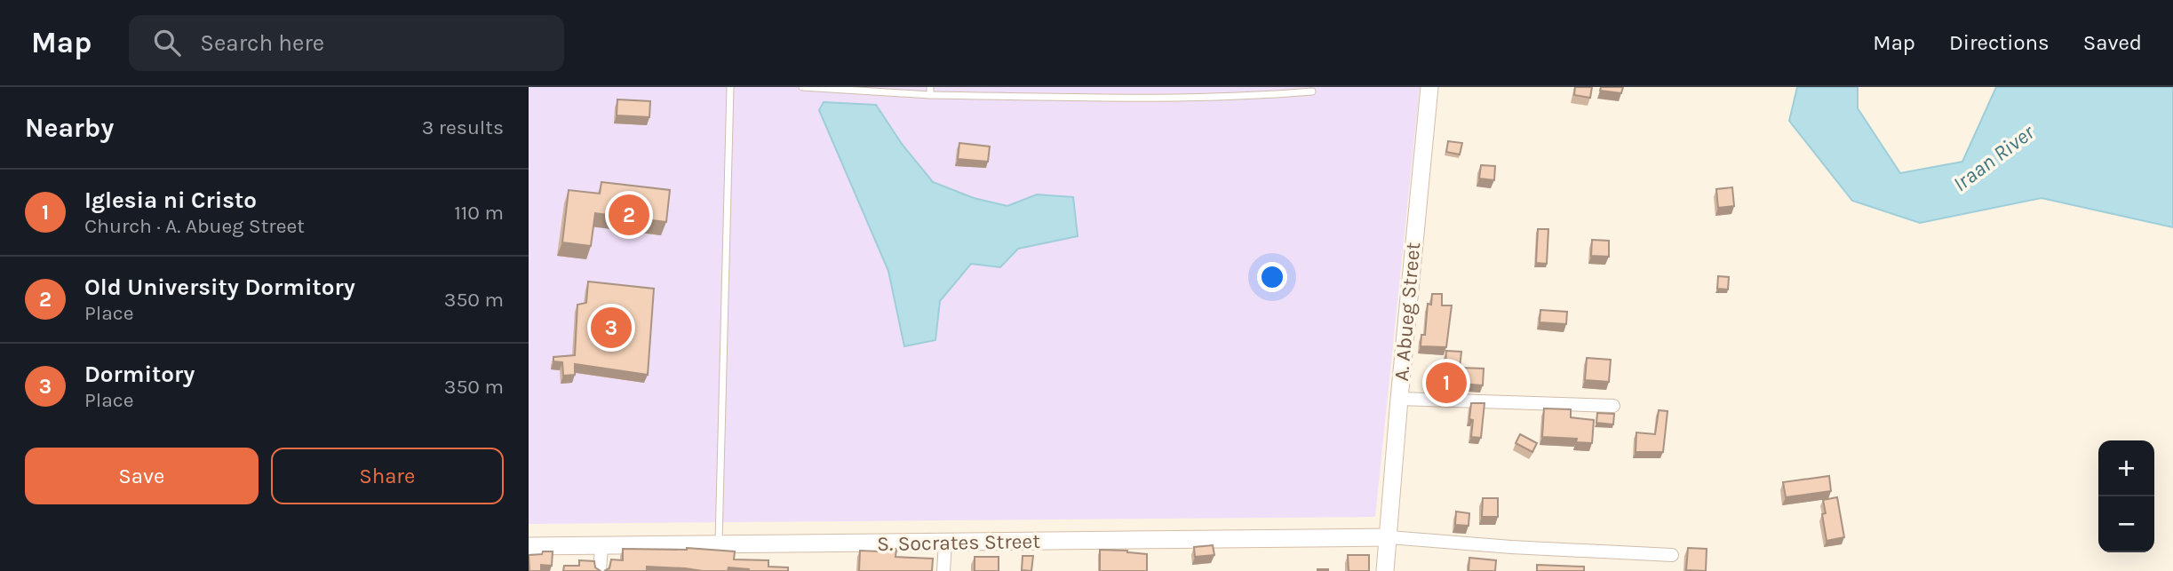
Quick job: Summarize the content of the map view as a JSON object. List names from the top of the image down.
{
  "streets": {
    "street": ["A. Abueg Street", "S. Socrates Street"]
  },
  "crossings": [
    ["A. Abueg Street", "S. Socrates Street"]
  ],
  "water": ["Iraan River"],
  "page": {
    "header": "Map",
    "search": "Search here",
    "nav": ["Map", "Directions", "Saved"],
    "heading": ["Nearby", "3 results"],
    "list": [
      {
        "mark": "1",
        "name": "Iglesia ni Cristo",
        "note": "Church · A. Abueg Street",
        "value": "110 m"
      },
      {
        "mark": "2",
        "name": "Old University Dormitory",
        "note": "Place",
        "value": "350 m"
      },
      {
        "mark": "3",
        "name": "Dormitory",
        "note": "Place",
        "value": "350 m"
      }
    ],
    "pins": ["2", "3", "1"],
    "buttons": ["Save", "Share"],
    "map_buttons": ["+", "−"]
  }
}
